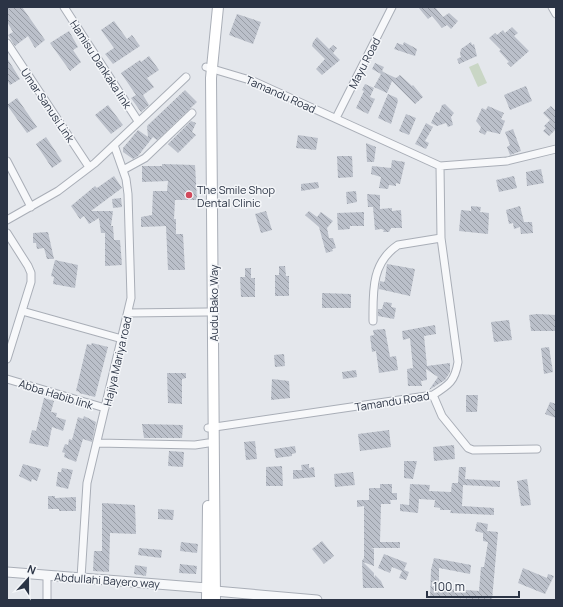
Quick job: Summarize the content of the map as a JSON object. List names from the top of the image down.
{
  "streets": {
    "main road": ["Audu Bako Way"],
    "street": [
      "Mayu Road",
      "Hamisu Dankaka link",
      "Tamandu Road",
      "Umar Sanusi Link",
      "Hajiya Mariya road",
      "Abba Habib link",
      "Abdullahi Bayero way"
    ]
  },
  "crossings": [
    ["Mayu Road", "Tamandu Road"],
    ["Tamandu Road", "Audu Bako Way"],
    ["Audu Bako Way", "Abdullahi Bayero way"],
    ["Hajiya Mariya road", "Abba Habib link"],
    ["Hajiya Mariya road", "Abdullahi Bayero way"]
  ],
  "places": ["The Smile Shop Dental Clinic"],
  "scale_bar": "100 m",
  "north": "top"
}
